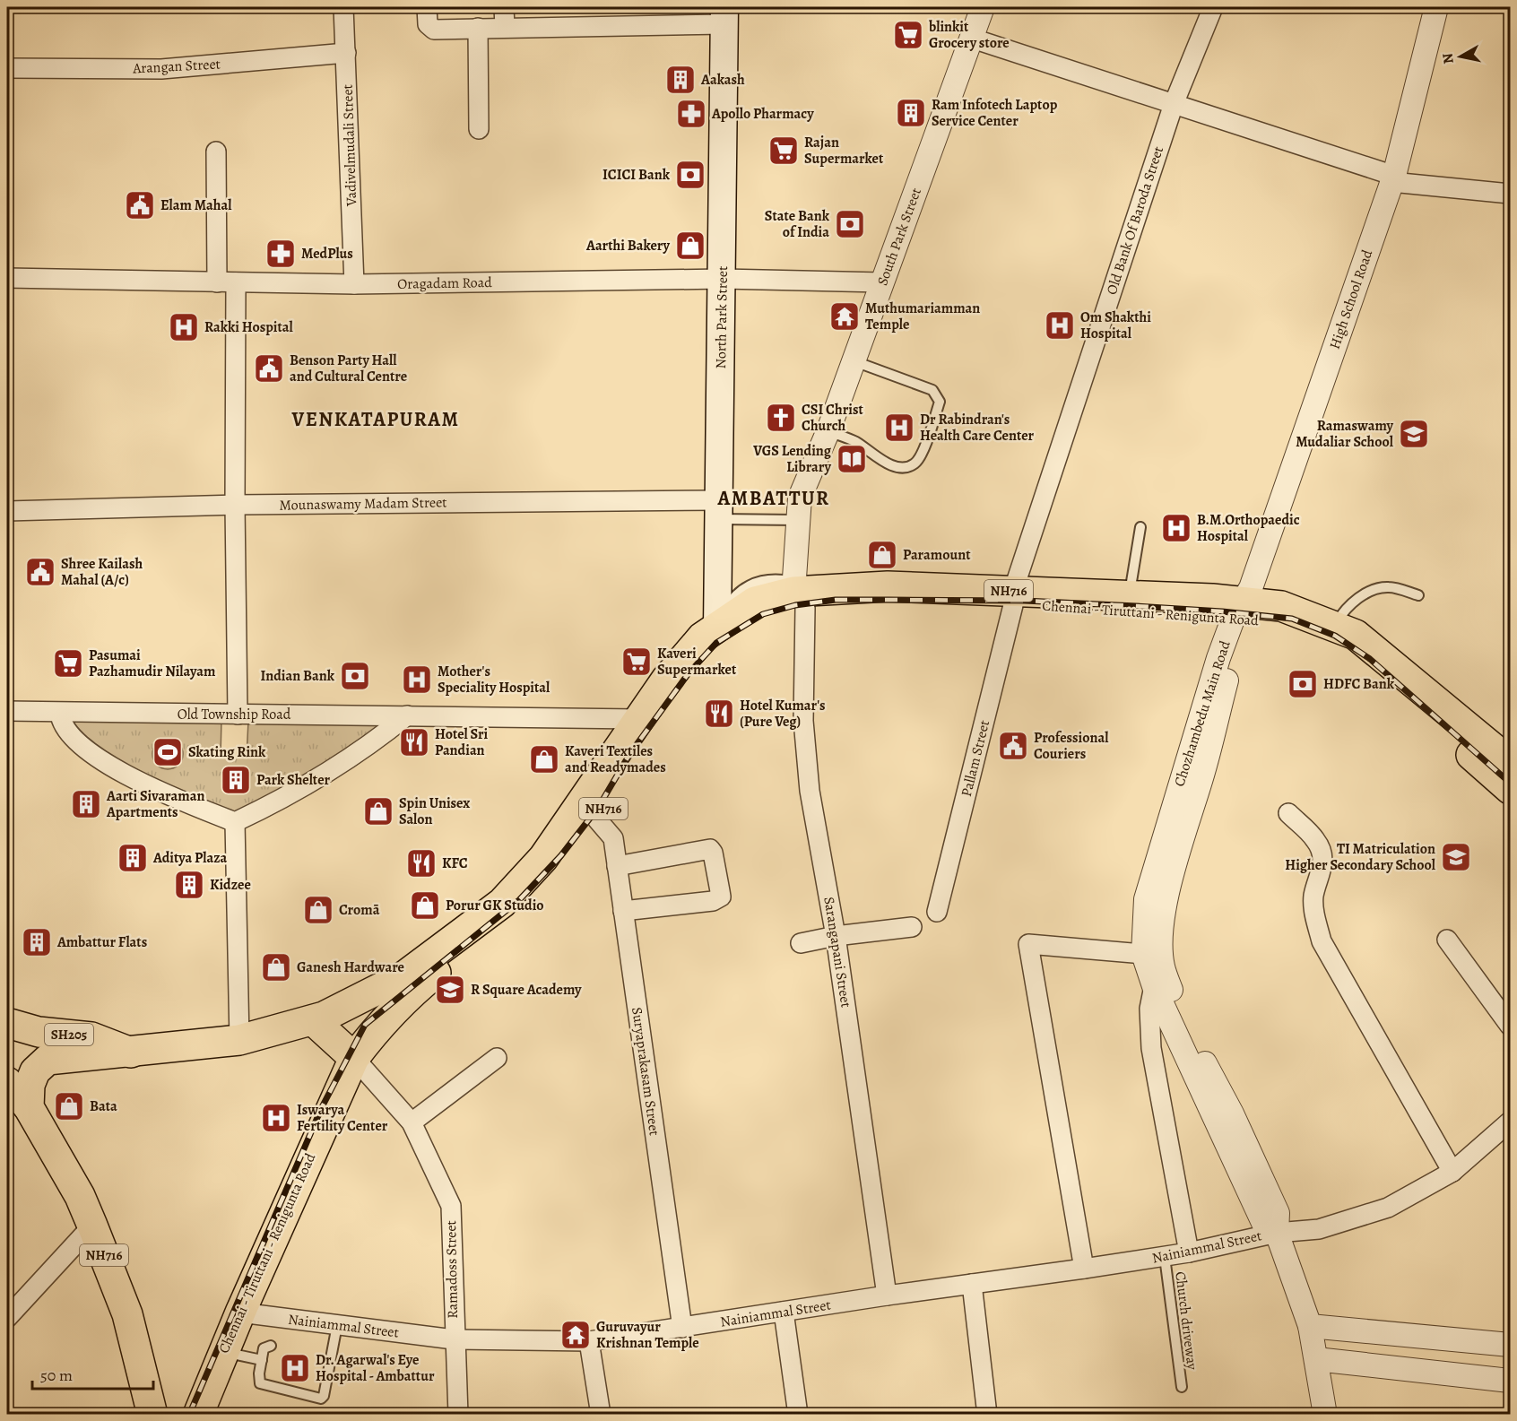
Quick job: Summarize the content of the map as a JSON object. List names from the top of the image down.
{
  "streets": {
    "main road": [
      "North Park Street",
      "NH716",
      "Chennai - Tiruttani - Renigunta Road",
      "SH205"
    ],
    "street": [
      "Arangan Street",
      "Vadivelmudali Street",
      "Old Bank Of Baroda Street",
      "South Park Street",
      "Oragadam Road",
      "High School Road",
      "Mounaswamy Madam Street",
      "Chozhambedu Main Road",
      "Old Township Road",
      "Pallam Street",
      "Sarangapani Street",
      "Suryaprakasam Street",
      "Nainiammal Street",
      "Ramadoss Street"
    ],
    "lane": ["Church driveway"]
  },
  "crossings": [
    ["Arangan Street", "Vadivelmudali Street"],
    ["Vadivelmudali Street", "Oragadam Road"],
    ["Old Bank Of Baroda Street", "Chennai - Tiruttani - Renigunta Road"],
    ["Old Bank Of Baroda Street", "Pallam Street"],
    ["South Park Street", "Oragadam Road"],
    ["South Park Street", "Chennai - Tiruttani - Renigunta Road"],
    ["South Park Street", "Sarangapani Street"],
    ["Oragadam Road", "North Park Street"],
    ["High School Road", "Chennai - Tiruttani - Renigunta Road"],
    ["High School Road", "Chozhambedu Main Road"],
    ["North Park Street", "Mounaswamy Madam Street"],
    ["North Park Street", "Chennai - Tiruttani - Renigunta Road"],
    ["NH716", "Chennai - Tiruttani - Renigunta Road"],
    ["NH716", "SH205"],
    ["Chennai - Tiruttani - Renigunta Road", "Chozhambedu Main Road"],
    ["Chennai - Tiruttani - Renigunta Road", "Old Township Road"],
    ["Chennai - Tiruttani - Renigunta Road", "Pallam Street"],
    ["Chennai - Tiruttani - Renigunta Road", "Sarangapani Street"],
    ["Chennai - Tiruttani - Renigunta Road", "Suryaprakasam Street"],
    ["Chennai - Tiruttani - Renigunta Road", "Nainiammal Street"],
    ["Chennai - Tiruttani - Renigunta Road", "Ramadoss Street"],
    ["Chozhambedu Main Road", "Nainiammal Street"],
    ["Sarangapani Street", "Nainiammal Street"],
    ["Suryaprakasam Street", "Nainiammal Street"],
    ["Nainiammal Street", "Ramadoss Street"],
    ["Nainiammal Street", "Church driveway"]
  ],
  "districts": ["VENKATAPURAM", "AMBATTUR"],
  "places": {
    "supermarket": [
      "blinkit Grocery store",
      "Rajan Supermarket",
      "Kaveri Supermarket",
      "Pasumai Pazhamudir Nilayam"
    ],
    "building": [
      "Aakash",
      "Ram Infotech Laptop Service Center",
      "Park Shelter",
      "Aarti Sivaraman Apartments",
      "Aditya Plaza",
      "Kidzee",
      "Ambattur Flats"
    ],
    "pharmacy": ["Apollo Pharmacy", "MedPlus"],
    "bank": [
      "ICICI Bank",
      "State Bank of India",
      "Indian Bank",
      "HDFC Bank"
    ],
    "public building": [
      "Elam Mahal",
      "Benson Party Hall and Cultural Centre",
      "Shree Kailash Mahal (A/c)",
      "Professional Couriers"
    ],
    "shop": [
      "Aarthi Bakery",
      "Paramount",
      "Kaveri Textiles and Readymades",
      "Spin Unisex Salon",
      "Porur GK Studio",
      "Cromā",
      "Ganesh Hardware",
      "Bata"
    ],
    "temple": ["Muthumariamman Temple", "Guruvayur Krishnan Temple"],
    "hospital": [
      "Om Shakthi Hospital",
      "Rakki Hospital",
      "Dr Rabindran's Health Care Center",
      "B.M.Orthopaedic Hospital",
      "Mother's Speciality Hospital",
      "Iswarya Fertility Center",
      "Dr. Agarwal's Eye Hospital - Ambattur"
    ],
    "church": ["CSI Christ Church"],
    "school or university": ["Ramaswamy Mudaliar School", "TI Matriculation Higher Secondary School", "R Square Academy"],
    "library": ["VGS Lending Library"],
    "restaurant": ["Hotel Kumar's (Pure Veg)", "Hotel Sri Pandian", "KFC"],
    "sports": ["Skating Rink"]
  },
  "scale_bar": "50 m",
  "north": "left"
}
